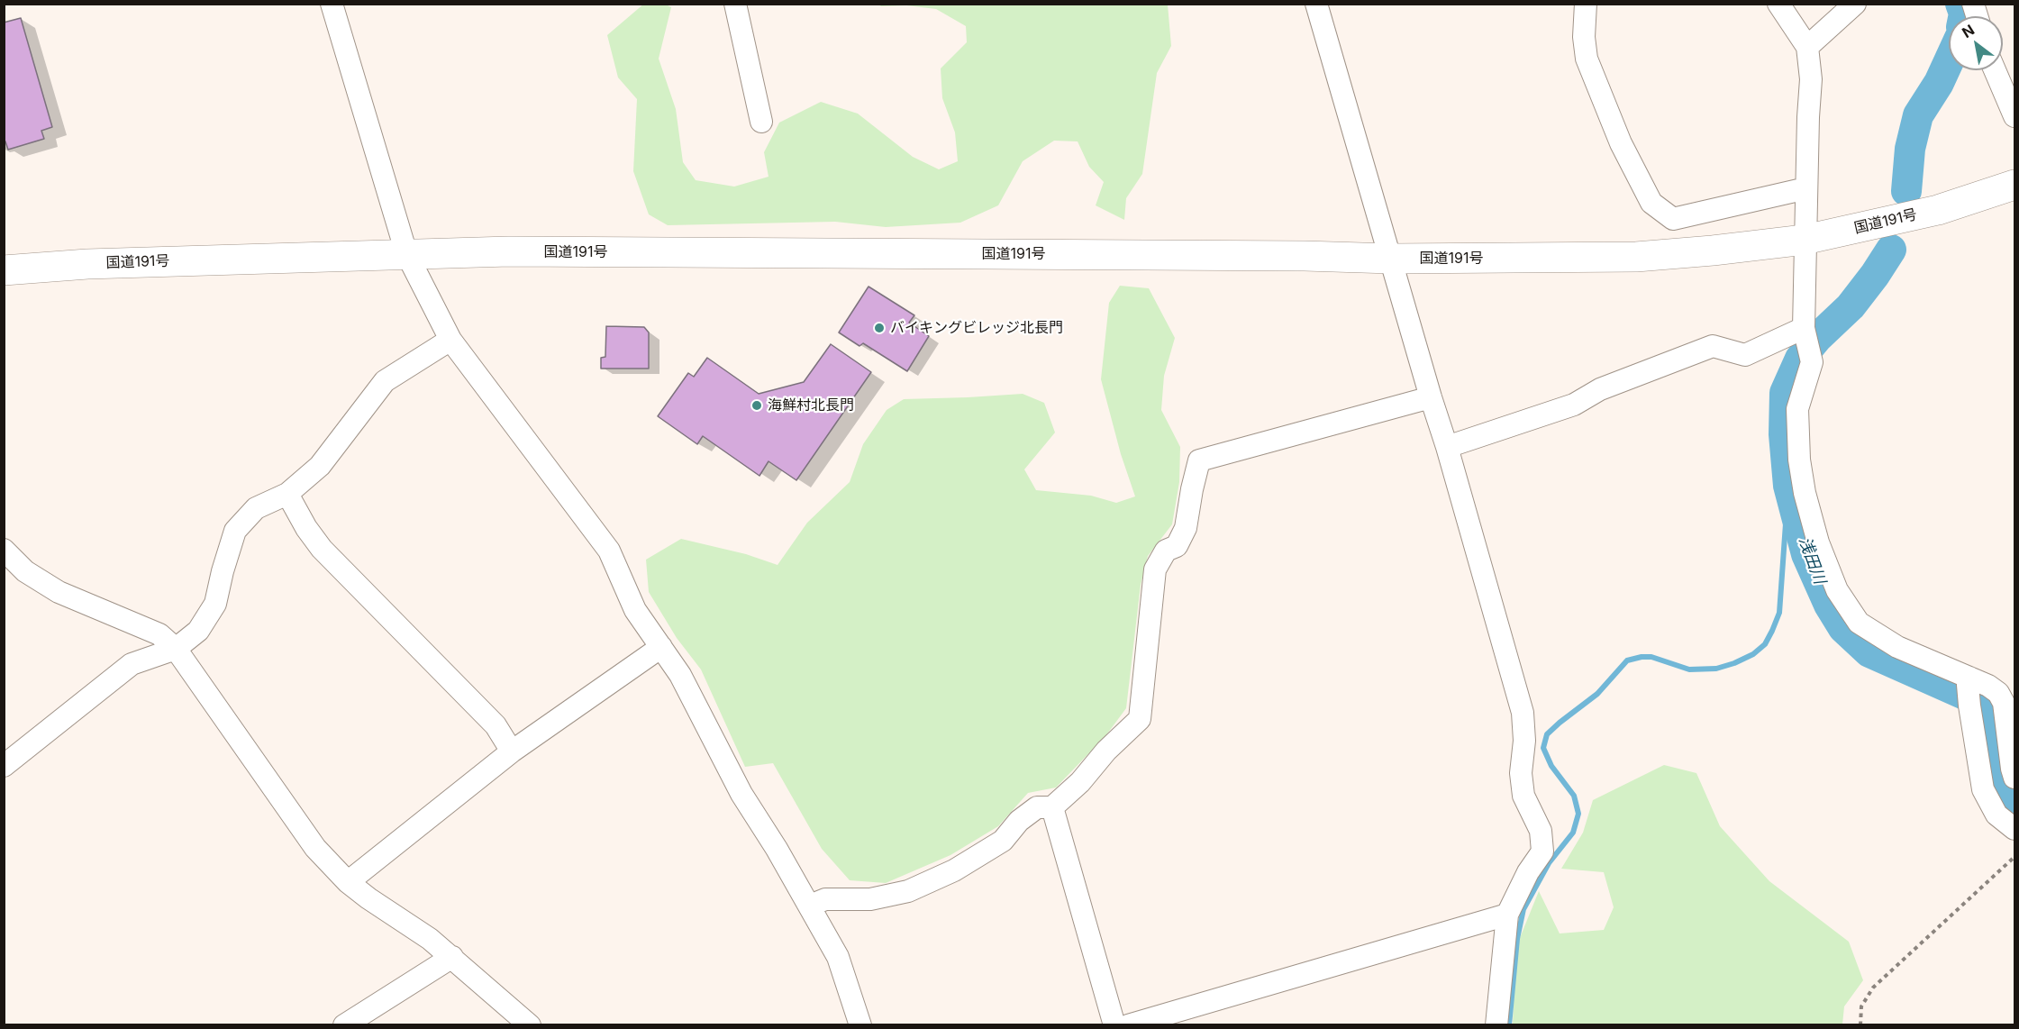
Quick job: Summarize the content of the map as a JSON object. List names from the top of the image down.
{
  "streets": {
    "highway": ["国道191号"]
  },
  "water": ["浅田川"],
  "places": ["バイキングビレッジ北長門", "海鮮村北長門"],
  "north": "top left"
}
